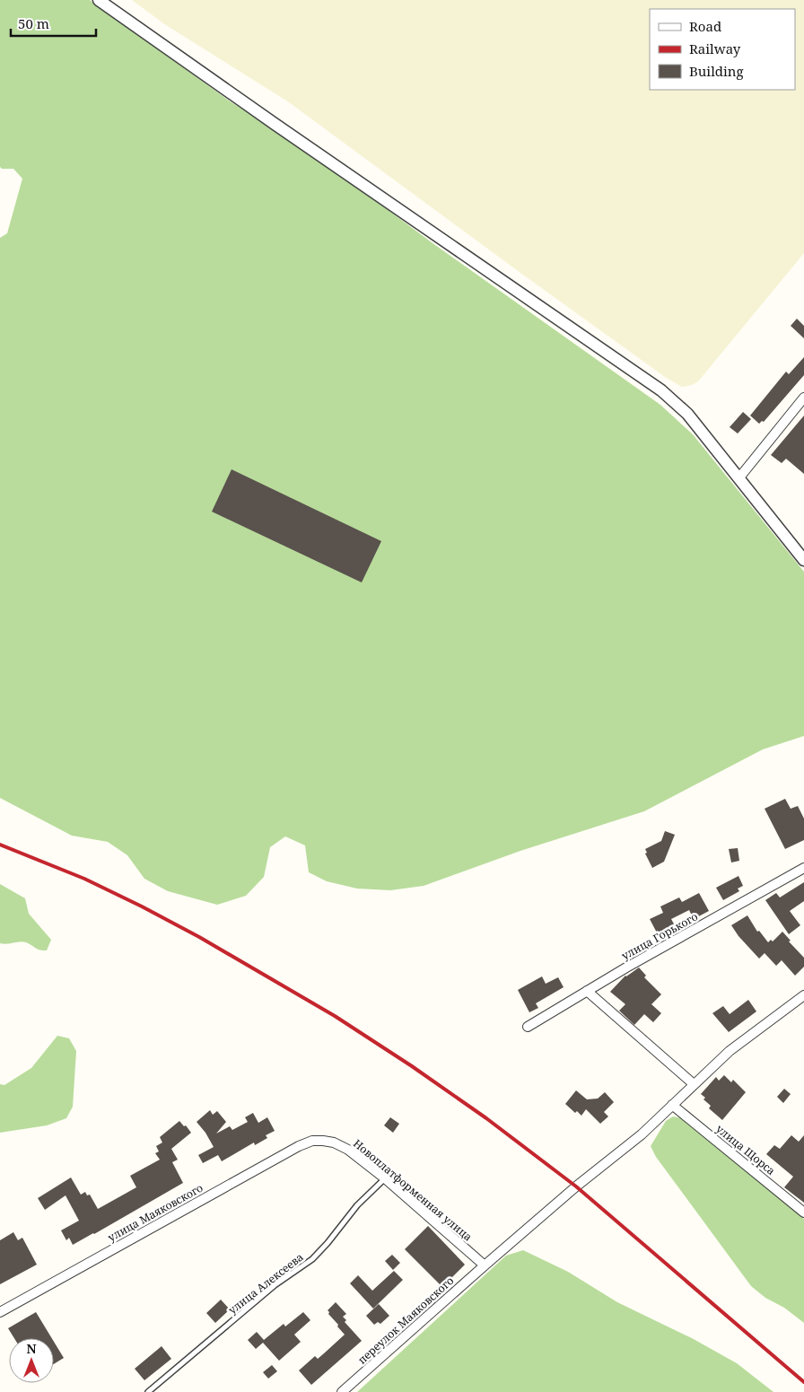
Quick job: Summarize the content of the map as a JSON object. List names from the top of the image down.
{
  "streets": {
    "street": [
      "улица Горького",
      "улица Щорса",
      "Новоплатформенная улица",
      "улица Маяковского",
      "переулок Маяковского"
    ],
    "lane": ["улица Алексеева"]
  },
  "crossings": [
    ["улица Щорса", "переулок Маяковского"],
    ["Новоплатформенная улица", "улица Маяковского"],
    ["Новоплатформенная улица", "улица Алексеева"],
    ["Новоплатформенная улица", "переулок Маяковского"]
  ],
  "legend": ["Road", "Railway", "Building"],
  "scale_bar": "50 m",
  "north": "top"
}
